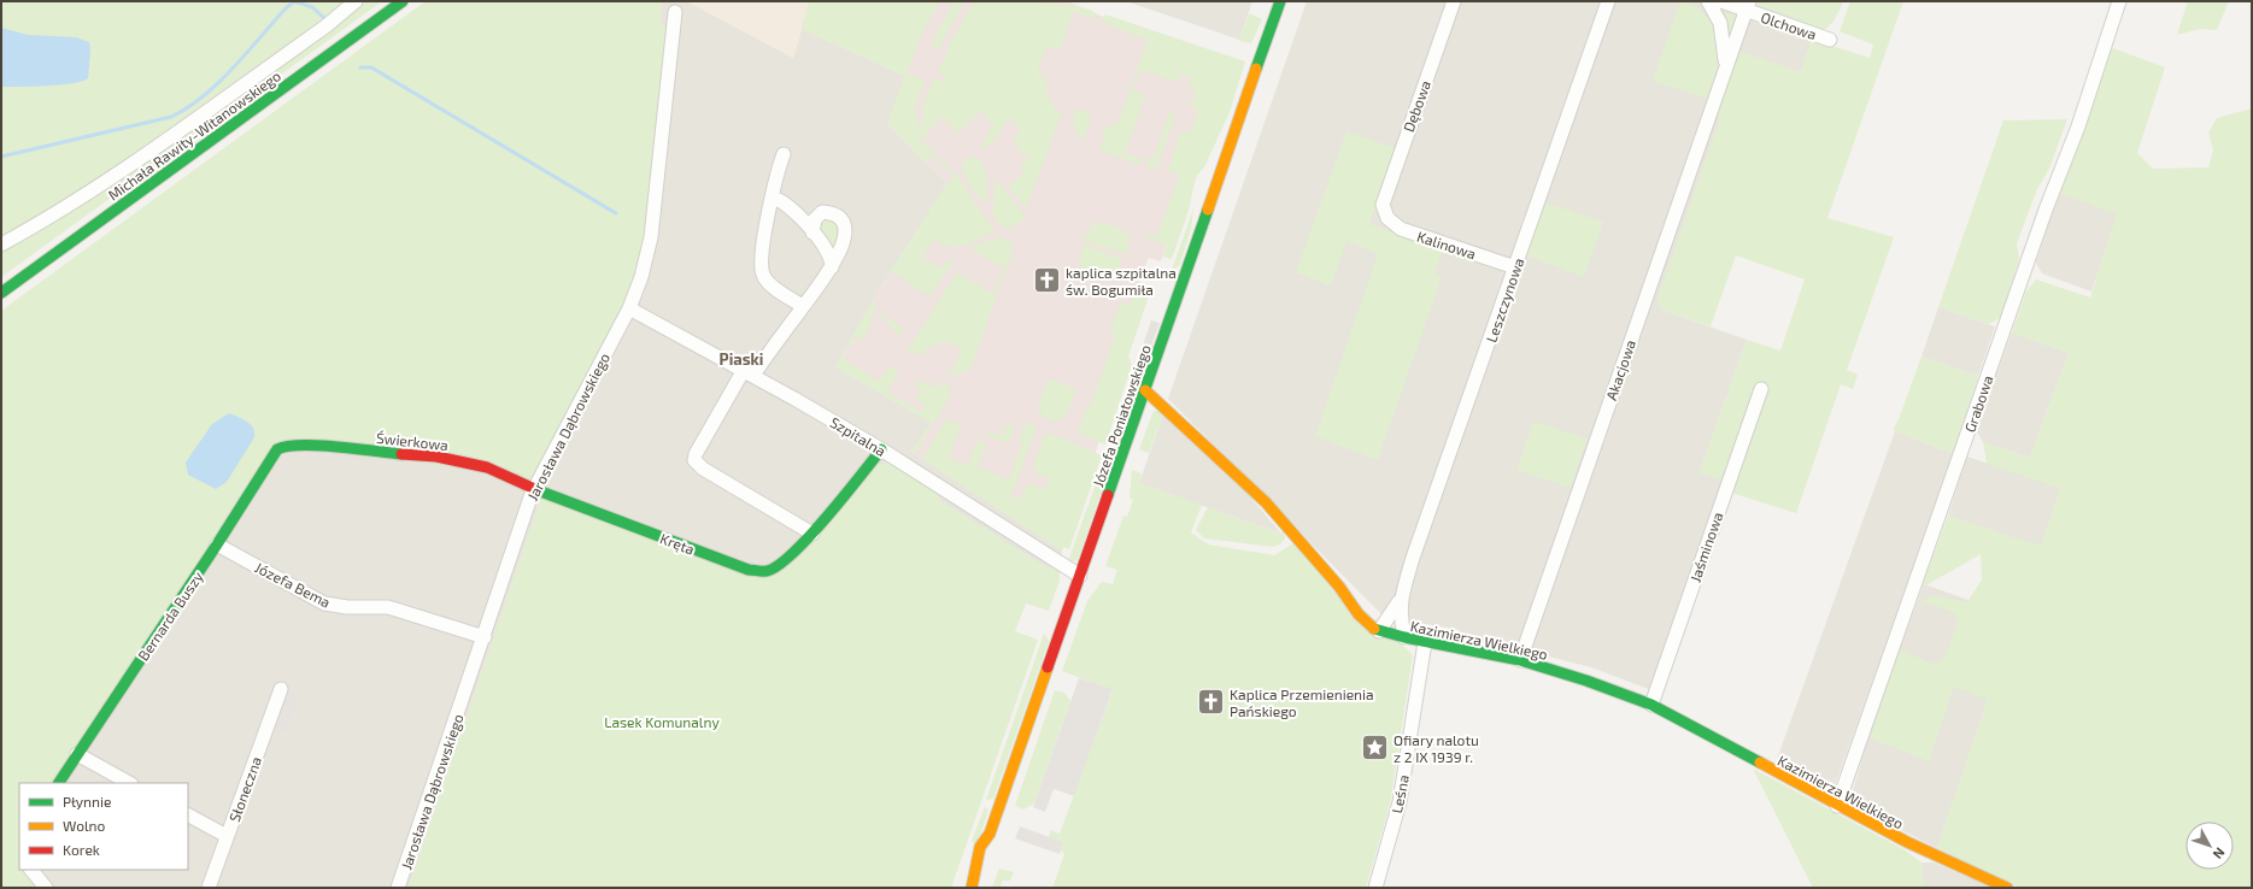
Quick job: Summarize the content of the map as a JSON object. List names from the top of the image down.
{
  "streets": {
    "street": [
      "Olchowa",
      "Dębowa",
      "Michała Rawity-Witanowskiego",
      "Kalinowa",
      "Leszczynowa",
      "Akacjowa",
      "Grabowa",
      "Józefa Poniatowskiego",
      "Jarosława Dąbrowskiego",
      "Szpitalna",
      "Świerkowa",
      "Kręta",
      "Jaśminowa",
      "Józefa Bema",
      "Bernarda Buszy",
      "Kazimierza Wielkiego",
      "Słoneczna",
      "Leśna"
    ]
  },
  "crossings": [
    ["Olchowa", "Akacjowa"],
    ["Dębowa", "Kalinowa"],
    ["Kalinowa", "Leszczynowa"],
    ["Leszczynowa", "Kazimierza Wielkiego"],
    ["Akacjowa", "Kazimierza Wielkiego"],
    ["Grabowa", "Kazimierza Wielkiego"],
    ["Józefa Poniatowskiego", "Szpitalna"],
    ["Józefa Poniatowskiego", "Kazimierza Wielkiego"],
    ["Jarosława Dąbrowskiego", "Szpitalna"],
    ["Jarosława Dąbrowskiego", "Świerkowa"],
    ["Jarosława Dąbrowskiego", "Kręta"],
    ["Jarosława Dąbrowskiego", "Józefa Bema"],
    ["Szpitalna", "Kręta"],
    ["Świerkowa", "Kręta"],
    ["Świerkowa", "Bernarda Buszy"],
    ["Jaśminowa", "Kazimierza Wielkiego"],
    ["Józefa Bema", "Bernarda Buszy"],
    ["Kazimierza Wielkiego", "Leśna"]
  ],
  "districts": ["Piaski"],
  "parks": ["Lasek Komunalny"],
  "places": {
    "church": ["kaplica szpitalna św. Bogumiła", "Kaplica Przemienienia Pańskiego"],
    "place": ["Ofiary nalotu z 2 IX 1939 r."]
  },
  "legend": ["Płynnie", "Wolno", "Korek"],
  "north": "bottom right"
}
